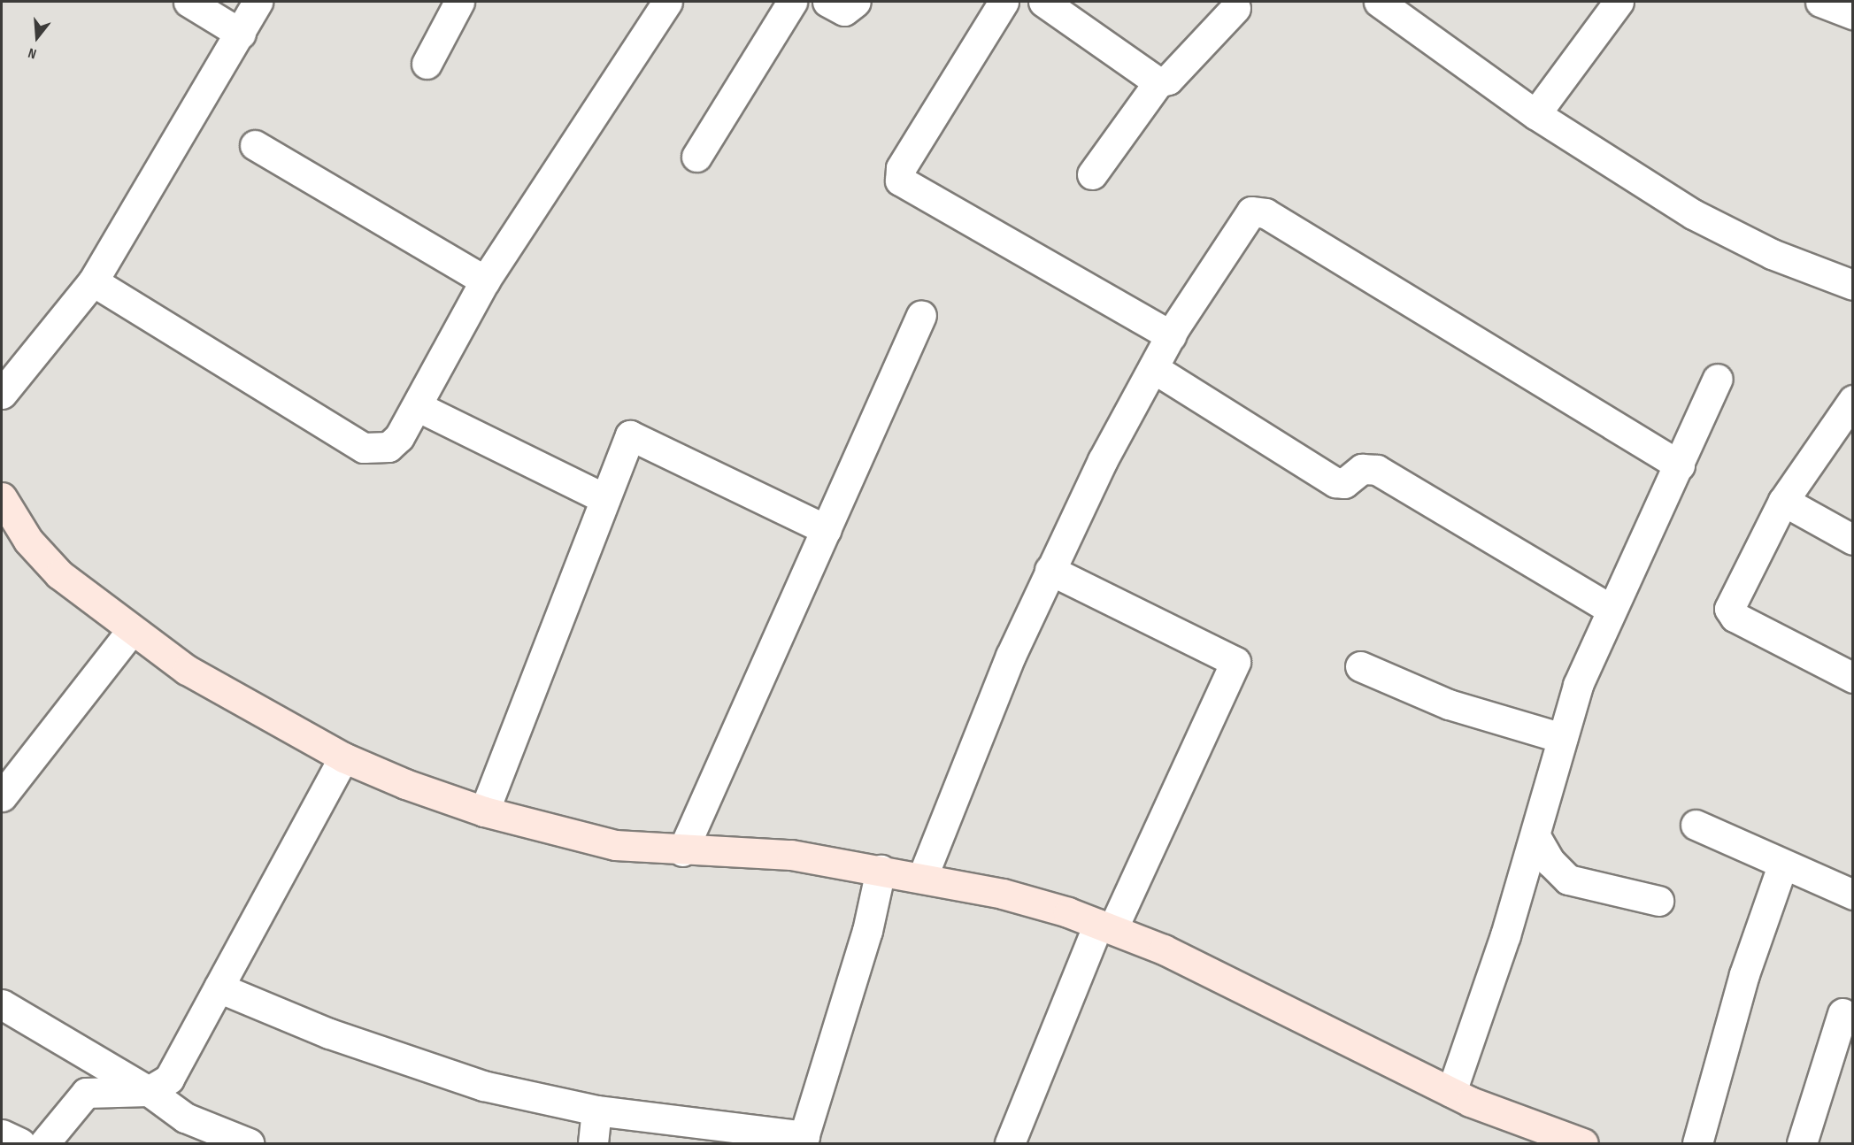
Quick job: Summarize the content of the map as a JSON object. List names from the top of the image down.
{
  "north": "bottom"
}
